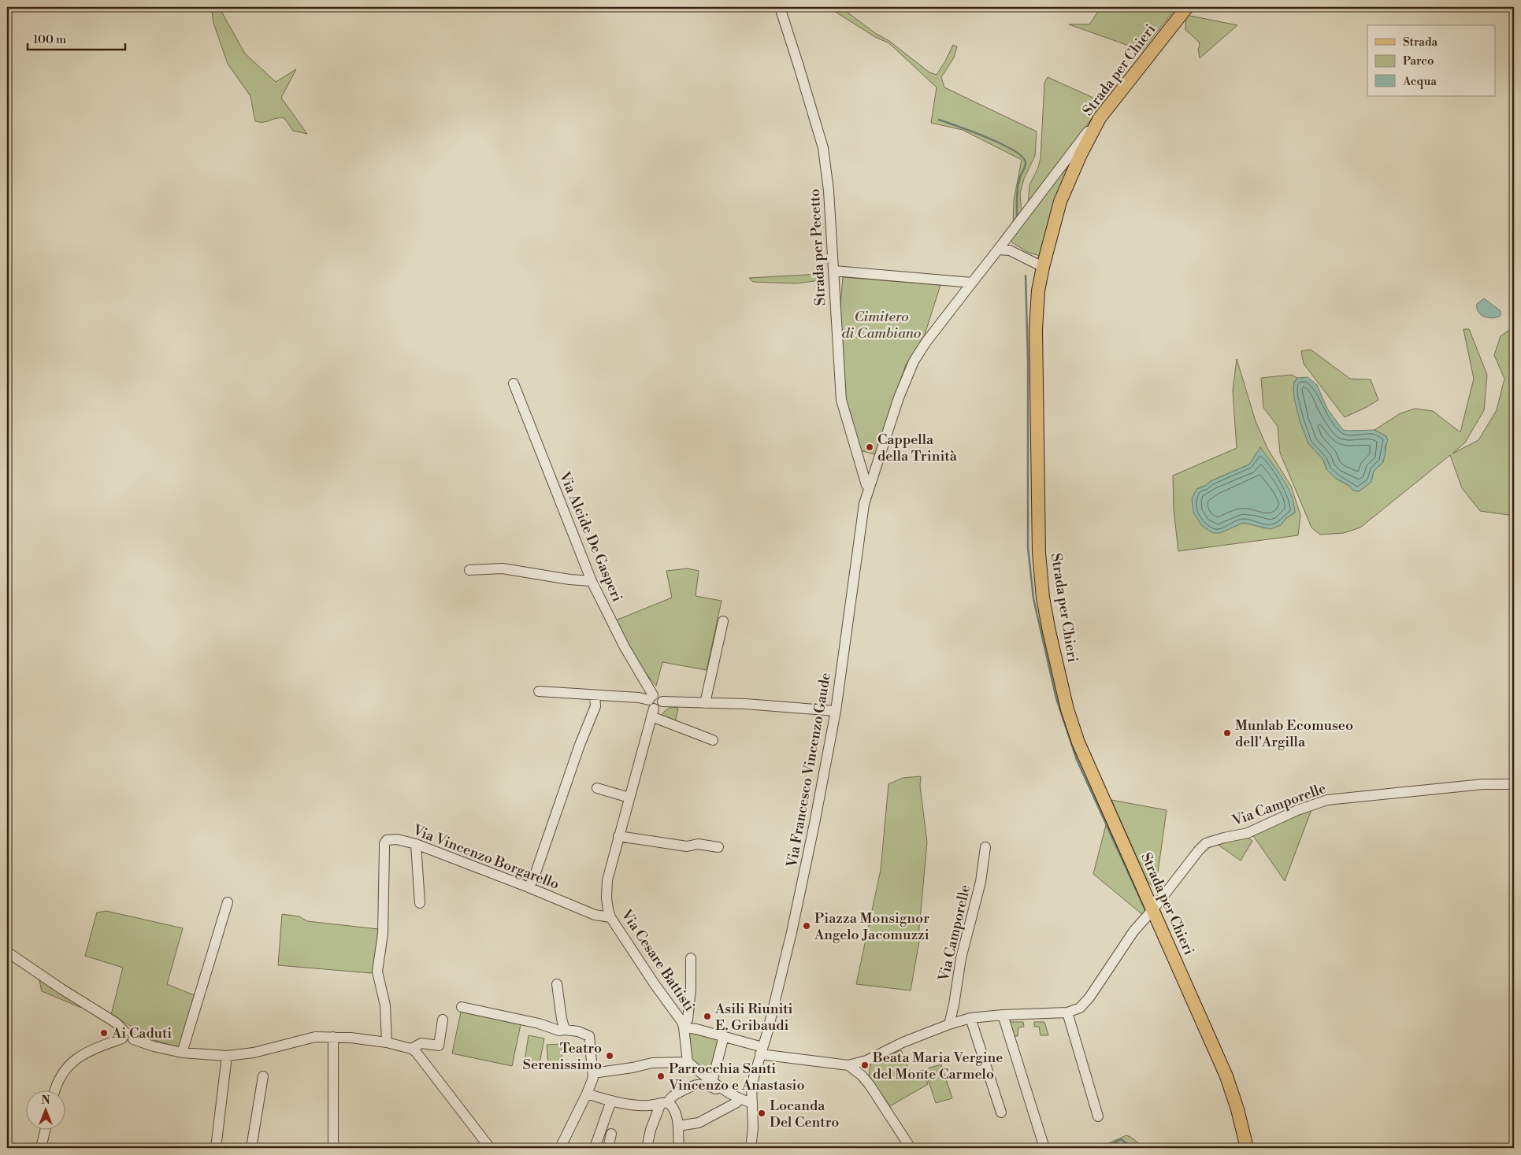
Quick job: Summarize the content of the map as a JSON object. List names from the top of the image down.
{
  "streets": {
    "main road": ["Strada per Chieri"],
    "street": [
      "Strada per Pecetto",
      "Via Alcide De Gasperi",
      "Via Francesco Vincenzo Gaude",
      "Via Camporelle",
      "Via Vincenzo Borgarello",
      "Via Cesare Battisti"
    ]
  },
  "crossings": [
    ["Strada per Chieri", "Via Francesco Vincenzo Gaude"],
    ["Strada per Chieri", "Via Camporelle"],
    ["Strada per Pecetto", "Via Francesco Vincenzo Gaude"],
    ["Via Alcide De Gasperi", "Via Cesare Battisti"],
    ["Via Vincenzo Borgarello", "Via Cesare Battisti"]
  ],
  "parks": ["Cimitero di Cambiano"],
  "places": [
    "Cappella della Trinità",
    "Munlab Ecomuseo dell'Argilla",
    "Piazza Monsignor Angelo Jacomuzzi",
    "Asili Riuniti E. Gribaudi",
    "Ai Caduti",
    "Teatro Serenissimo",
    "Beata Maria Vergine del Monte Carmelo",
    "Parrocchia Santi Vincenzo e Anastasio",
    "Locanda Del Centro"
  ],
  "legend": ["Strada", "Parco", "Acqua"],
  "scale_bar": "100 m",
  "north": "top"
}
